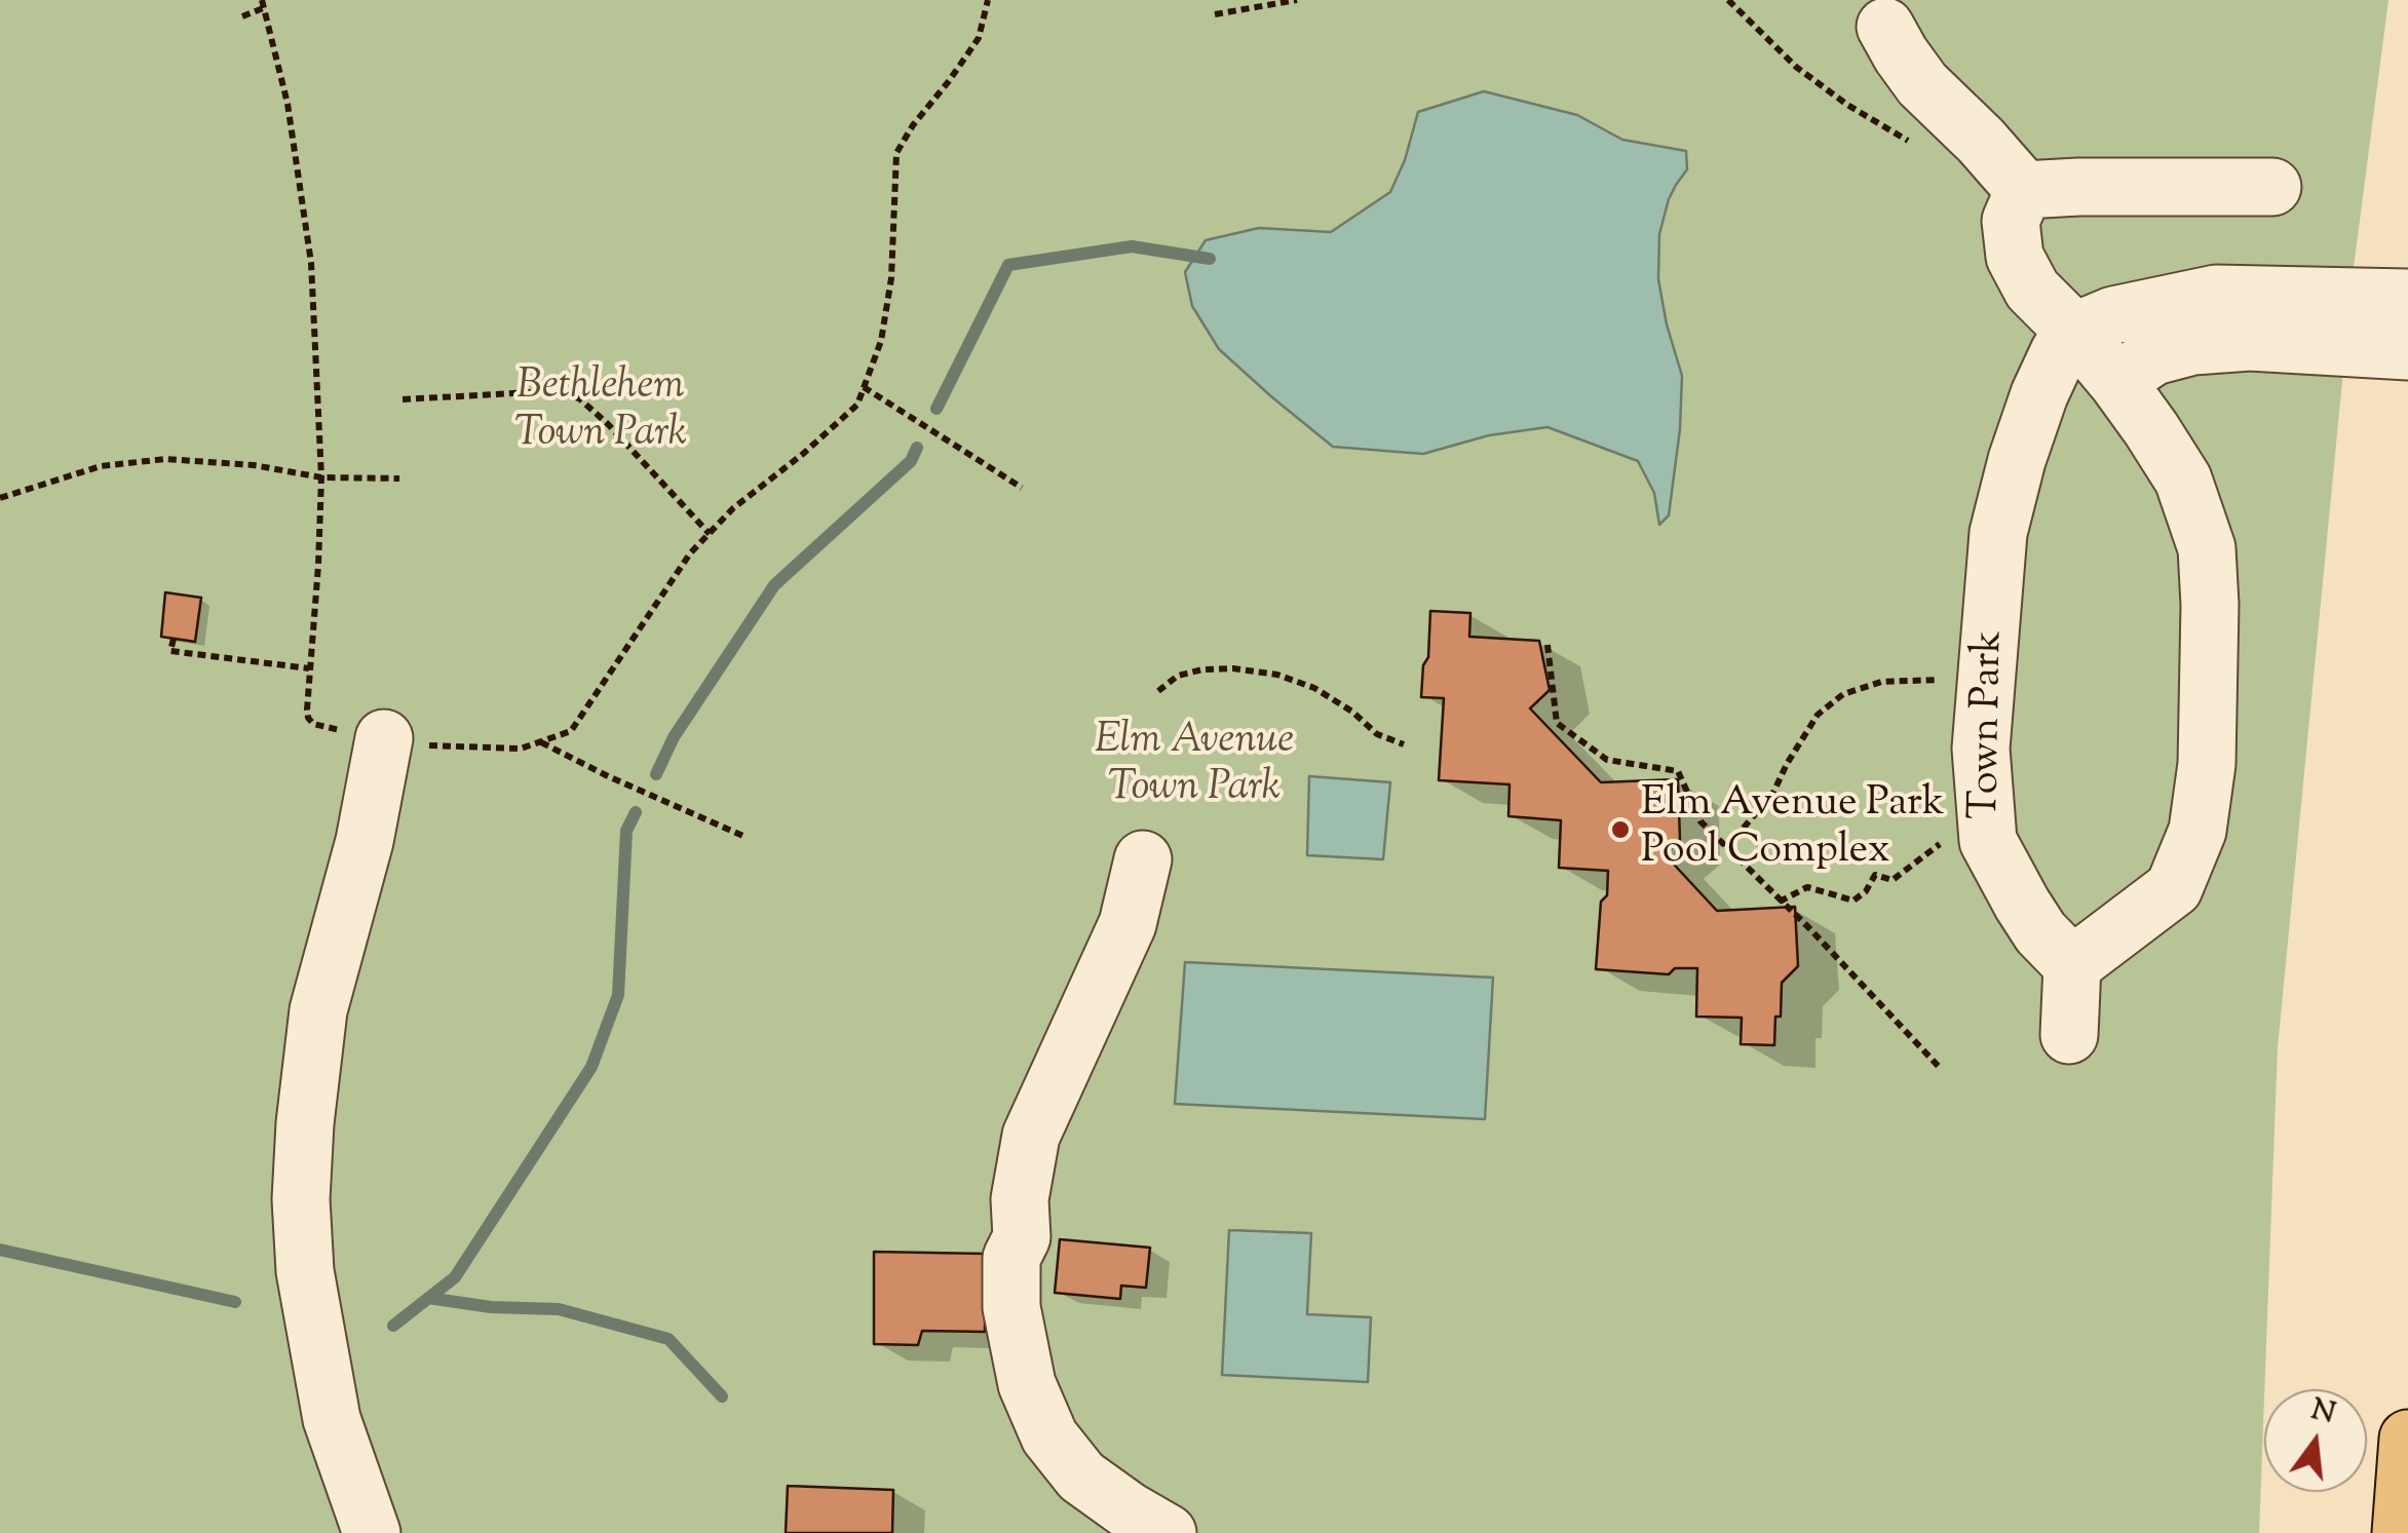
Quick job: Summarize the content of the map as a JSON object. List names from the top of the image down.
{
  "streets": {
    "lane": ["Town Park"]
  },
  "parks": ["Bethlehem Town Park", "Elm Avenue Town Park"],
  "places": ["Elm Avenue Park Pool Complex"],
  "north": "top"
}
